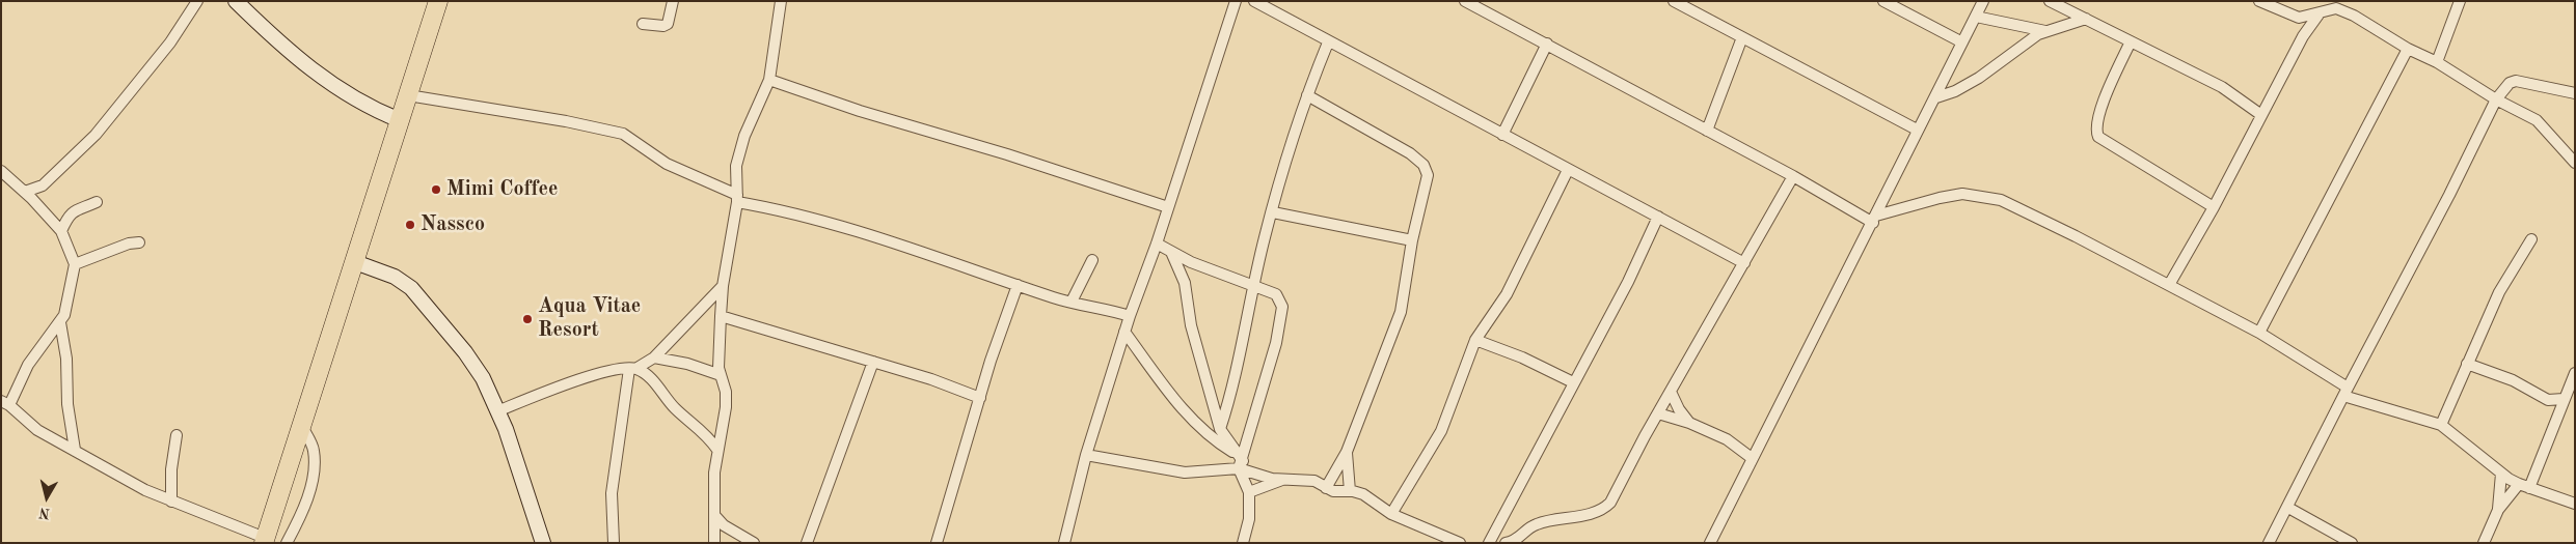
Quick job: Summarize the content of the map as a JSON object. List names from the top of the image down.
{
  "places": ["Mimi Coffee", "Nassco", "Aqua Vitae Resort"],
  "north": "bottom"
}
